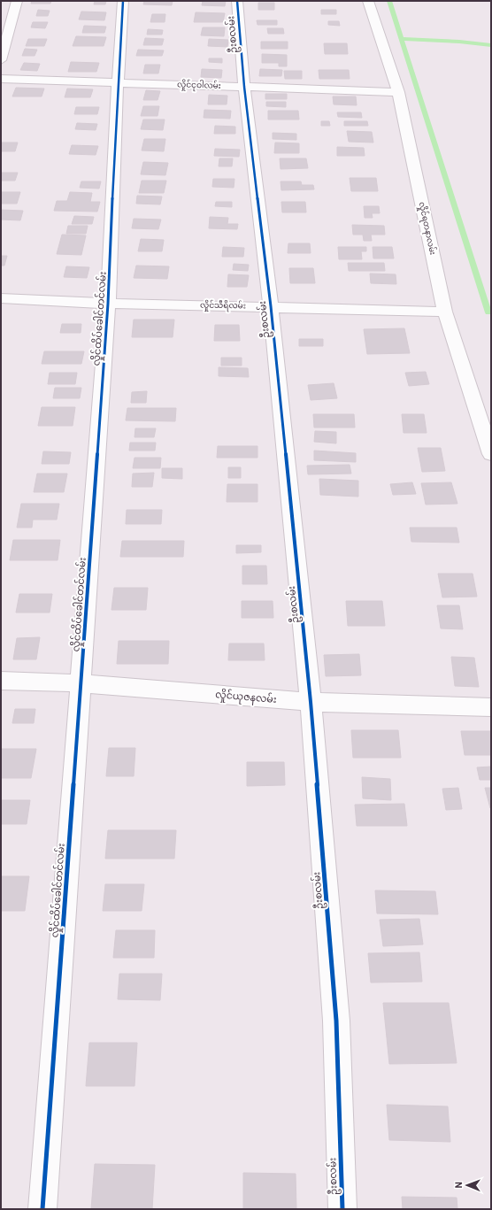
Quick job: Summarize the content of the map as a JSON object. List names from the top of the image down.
{
  "streets": {
    "street": [
      "ဦးစလမ်း",
      "လှိုင်ငုဝါလမ်း",
      "လှိုင်ရတနာလမ်း",
      "လှိုင်သီရိလမ်း",
      "လှိုင်ထိပ်ခေါင်တင်လမ်း",
      "လှိုင်ယုဇနလမ်း"
    ]
  },
  "crossings": [
    ["ဦးစလမ်း", "လှိုင်ငုဝါလမ်း"],
    ["ဦးစလမ်း", "လှိုင်သီရိလမ်း"],
    ["ဦးစလမ်း", "လှိုင်ယုဇနလမ်း"],
    ["လှိုင်ငုဝါလမ်း", "လှိုင်ရတနာလမ်း"],
    ["လှိုင်ငုဝါလမ်း", "လှိုင်ထိပ်ခေါင်တင်လမ်း"],
    ["လှိုင်ရတနာလမ်း", "လှိုင်သီရိလမ်း"],
    ["လှိုင်သီရိလမ်း", "လှိုင်ထိပ်ခေါင်တင်လမ်း"],
    ["လှိုင်ထိပ်ခေါင်တင်လမ်း", "လှိုင်ယုဇနလမ်း"]
  ],
  "north": "left"
}
